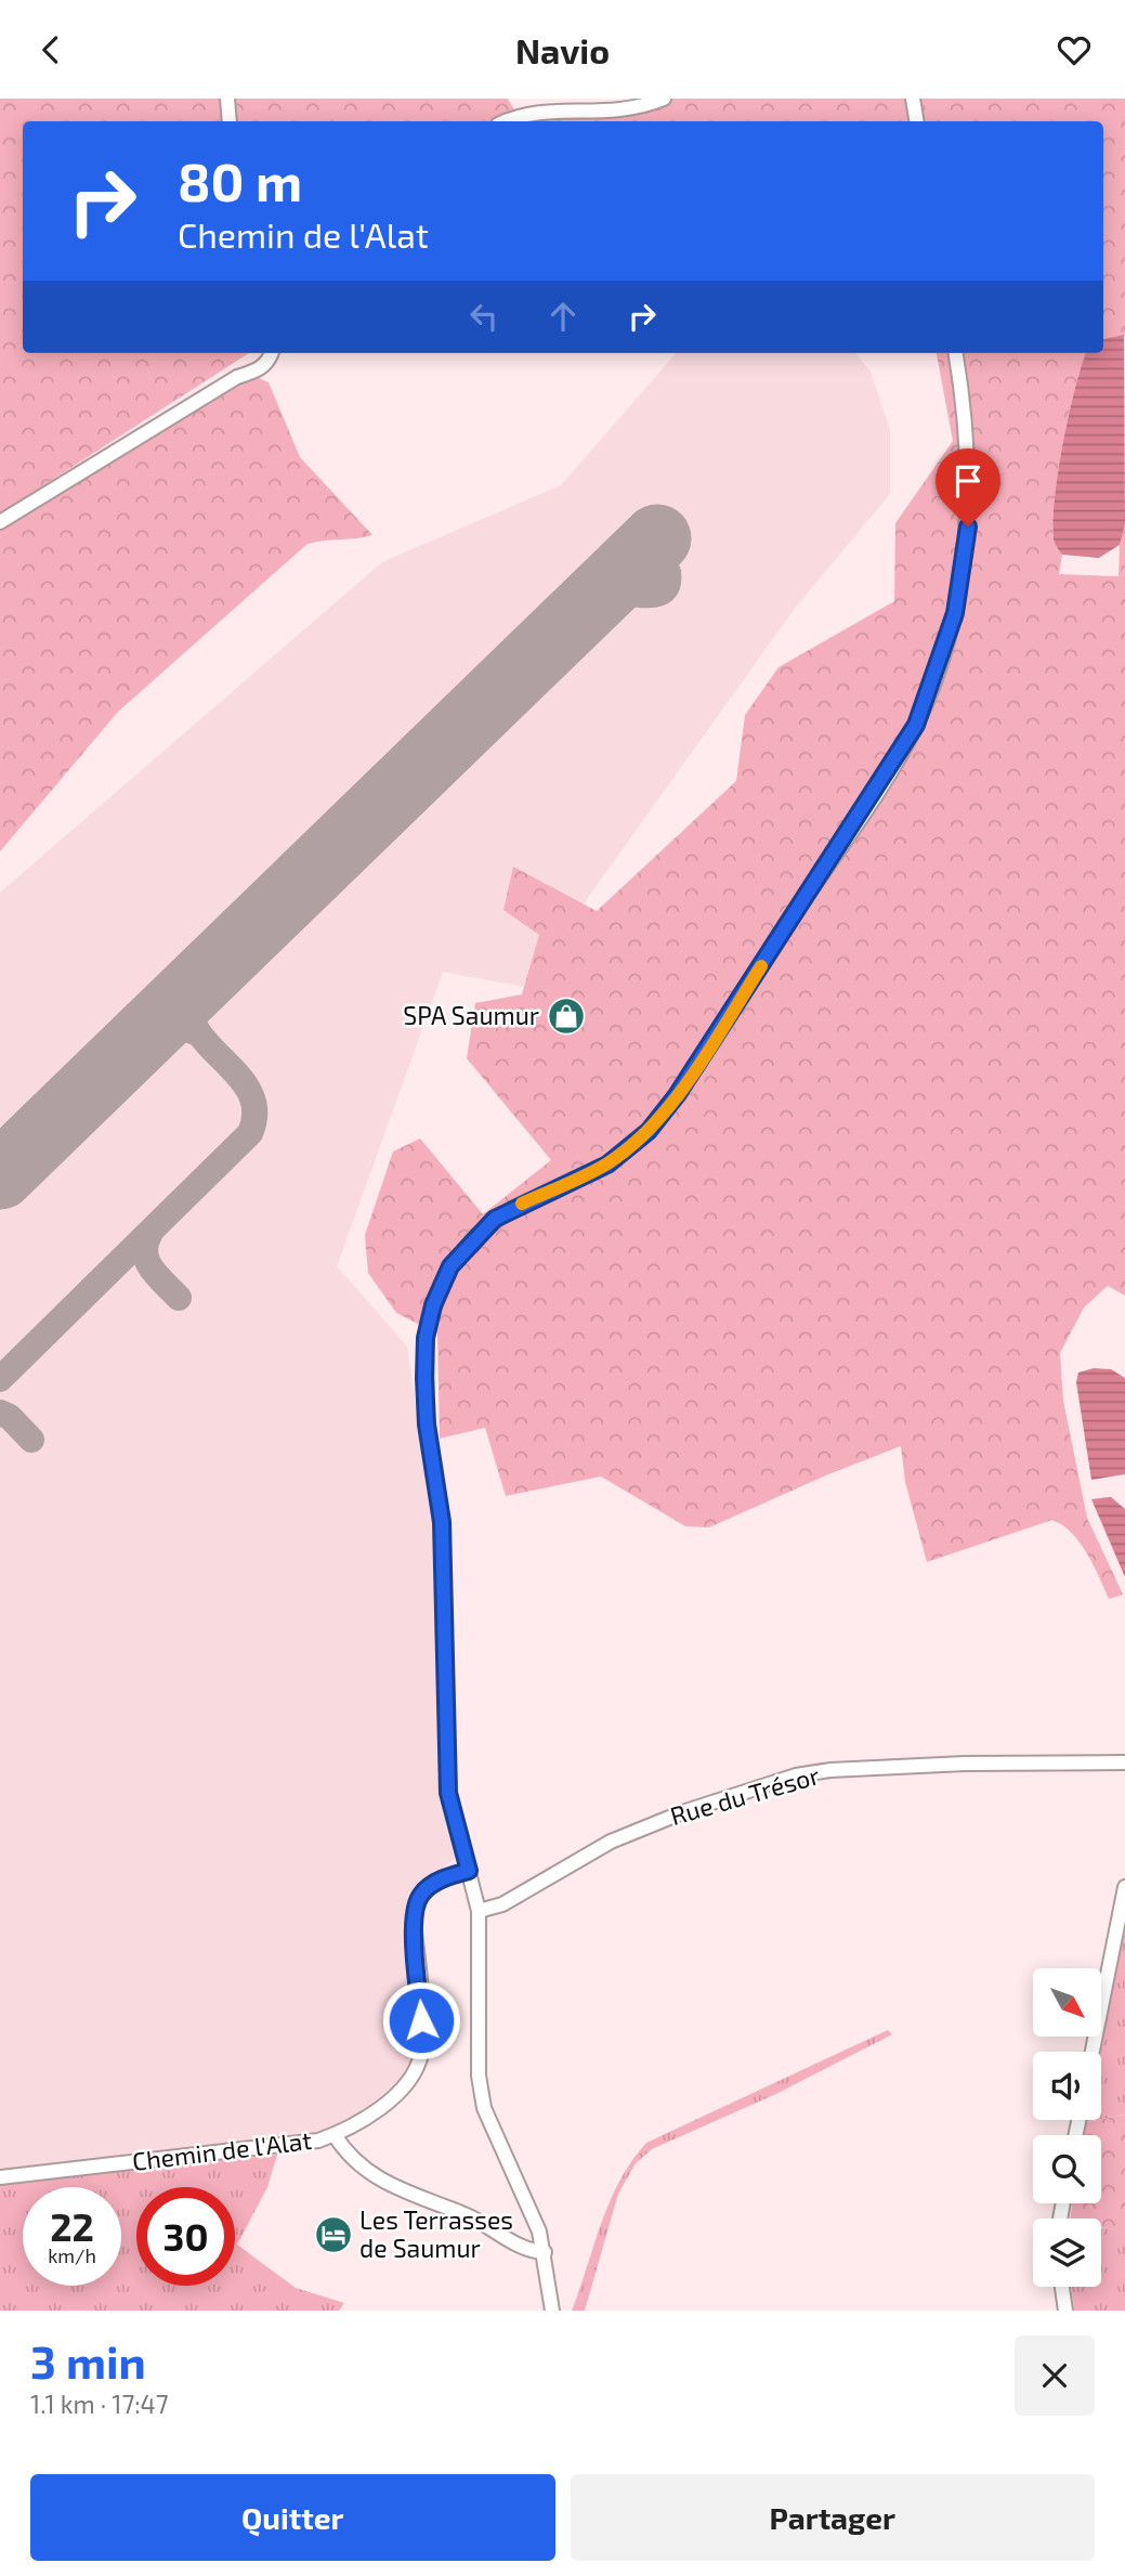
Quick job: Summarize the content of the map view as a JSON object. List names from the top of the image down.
{
  "streets": {
    "street": ["Rue du Trésor", "Chemin de l'Alat"]
  },
  "places": {
    "shop": ["SPA Saumur"],
    "hotel": ["Les Terrasses de Saumur"]
  },
  "north": "bottom right",
  "page": {
    "header": "Navio",
    "turn": ["80 m", "Chemin de l'Alat"],
    "speed": "22 km/h",
    "limit": "30",
    "heading": ["3 min", "1.1 km · 17:47"],
    "buttons": ["Quitter", "Partager"]
  }
}
